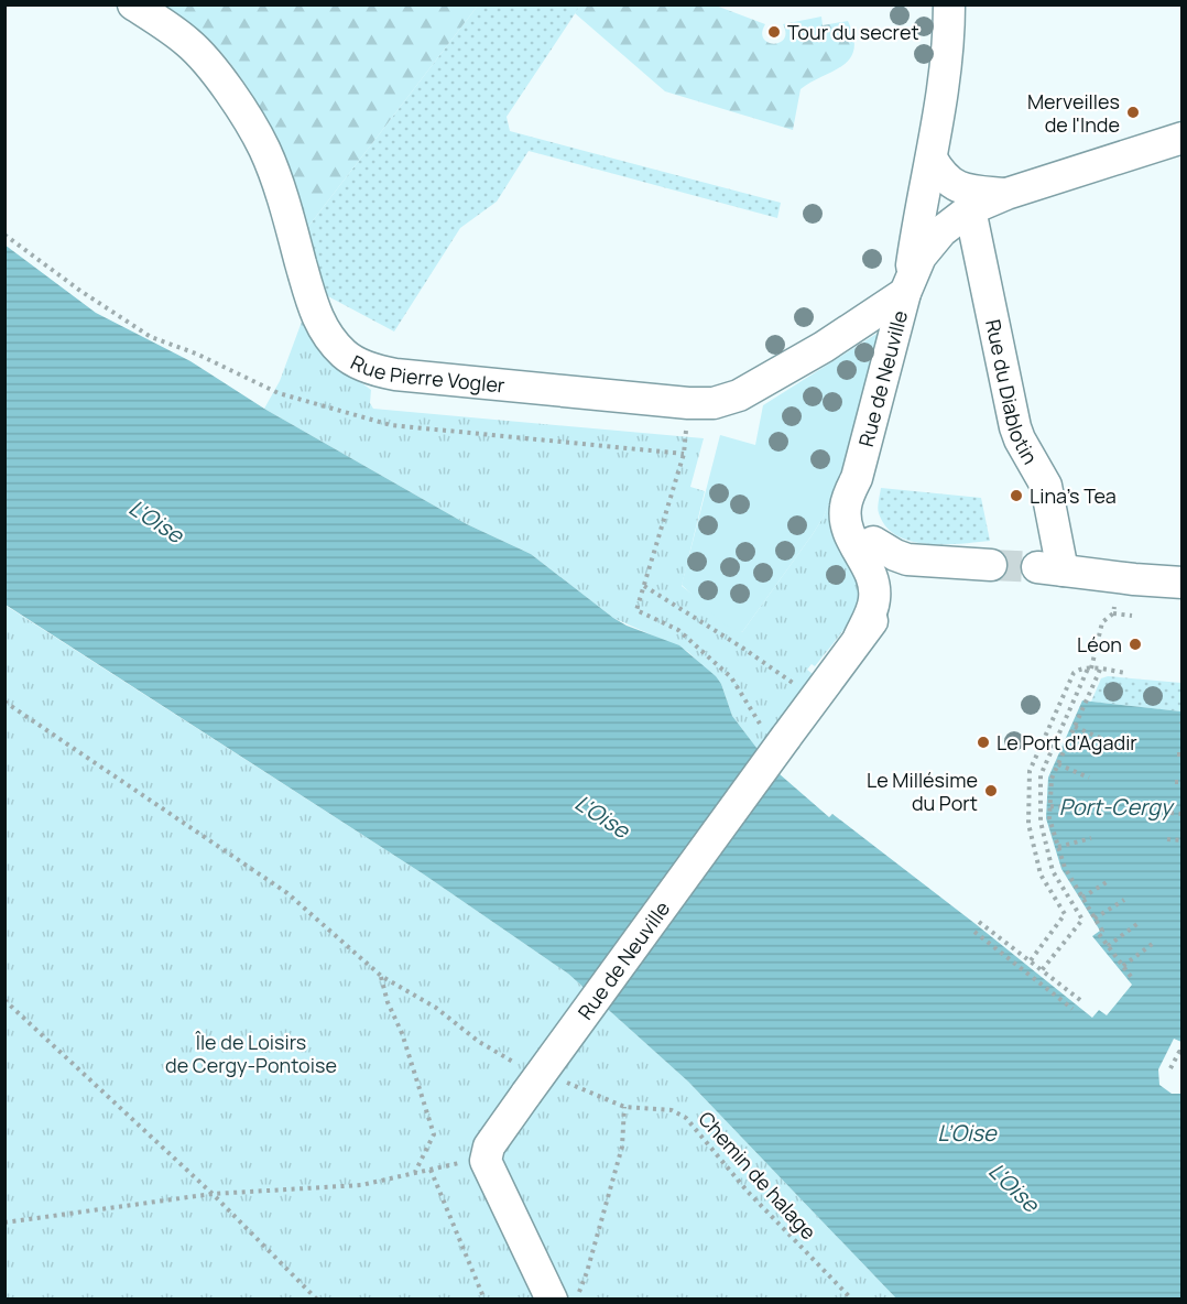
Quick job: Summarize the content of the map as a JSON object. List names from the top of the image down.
{
  "streets": {
    "street": ["Rue Pierre Vogler", "Rue de Neuville", "Rue du Diablotin"],
    "path": ["Chemin de halage"]
  },
  "crossings": [
    ["Rue Pierre Vogler", "Rue de Neuville"],
    ["Rue de Neuville", "Rue du Diablotin"]
  ],
  "water": ["L'Oise", "Port-Cergy", "L’Oise"],
  "parks": ["Île de Loisirs de Cergy-Pontoise"],
  "places": [
    "Tour du secret",
    "Merveilles de l'Inde",
    "Lina’s Tea",
    "Léon",
    "Le Port d'Agadir",
    "Le Millésime du Port"
  ]
}
